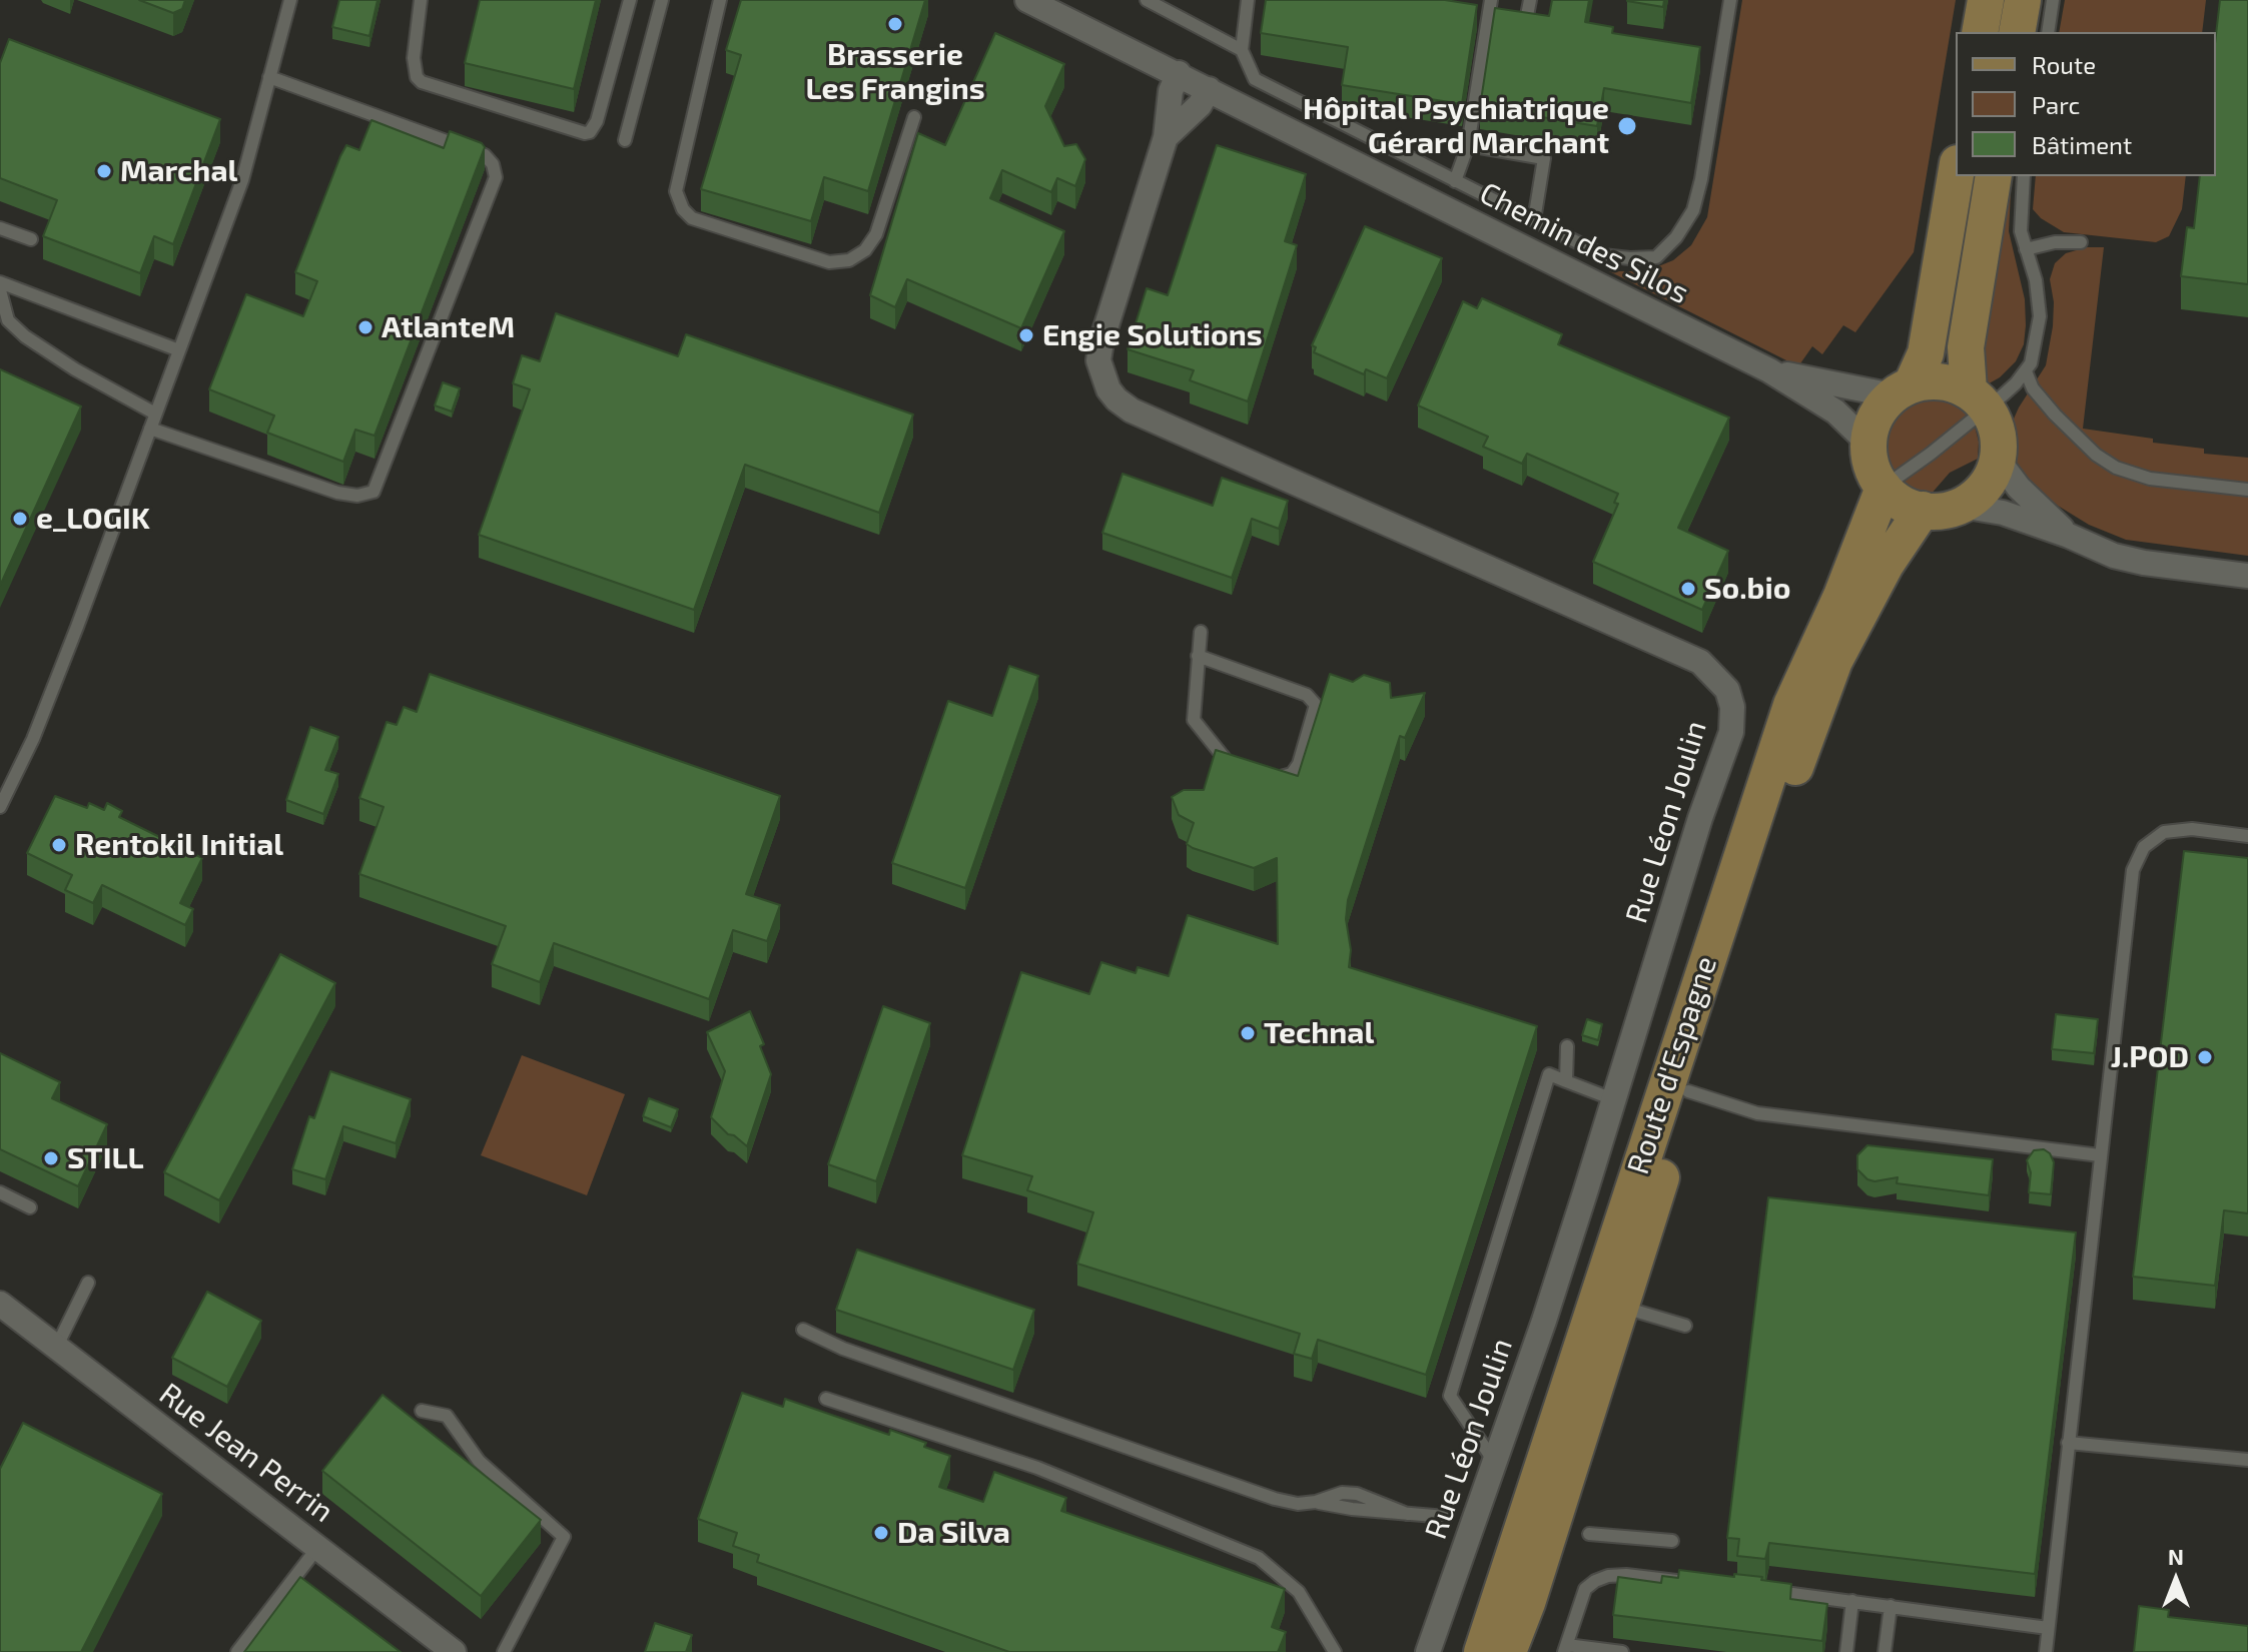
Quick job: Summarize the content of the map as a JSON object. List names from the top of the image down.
{
  "streets": {
    "main road": ["Route d'Espagne"],
    "street": ["Chemin des Silos", "Rue Léon Joulin", "Rue Jean Perrin"]
  },
  "crossings": [
    ["Chemin des Silos", "Rue Léon Joulin"]
  ],
  "places": [
    "Brasserie Les Frangins",
    "Hôpital Psychiatrique Gérard Marchant",
    "Marchal",
    "AtlanteM",
    "Engie Solutions",
    "e_LOGIK",
    "So.bio",
    "Rentokil Initial",
    "Technal",
    "J.POD",
    "STILL",
    "Da Silva"
  ],
  "legend": ["Route", "Parc", "Bâtiment"],
  "north": "top"
}
